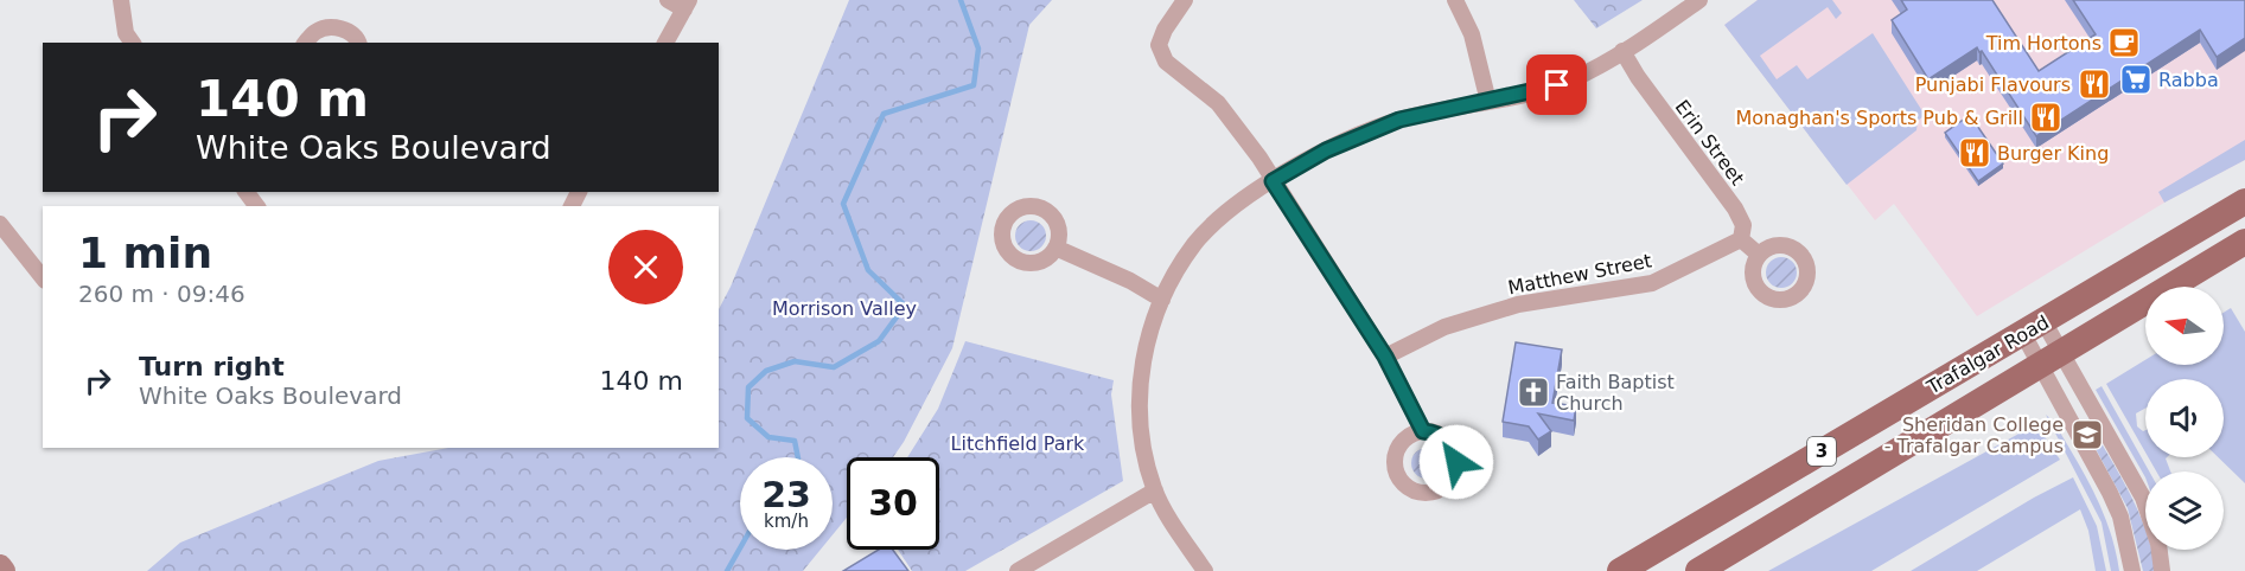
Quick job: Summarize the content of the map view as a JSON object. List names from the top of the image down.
{
  "streets": {
    "main road": ["Trafalgar Road", "3"],
    "street": ["Erin Street", "Matthew Street"]
  },
  "crossings": [
    ["Erin Street", "Matthew Street"]
  ],
  "parks": ["Morrison Valley", "Litchfield Park"],
  "places": {
    "cafe": ["Tim Hortons"],
    "supermarket": ["Rabba"],
    "restaurant": ["Punjabi Flavours", "Monaghan's Sports Pub & Grill", "Burger King"],
    "church": ["Faith Baptist Church"],
    "school or university": ["Sheridan College - Trafalgar Campus"]
  },
  "north": "left",
  "page": {
    "turn": ["140 m", "White Oaks Boulevard"],
    "heading": ["1 min", "260 m · 09:46"],
    "list": [
      {
        "name": "Turn right",
        "note": "White Oaks Boulevard",
        "value": "140 m"
      }
    ],
    "speed": "23 km/h",
    "limit": "30"
  }
}
